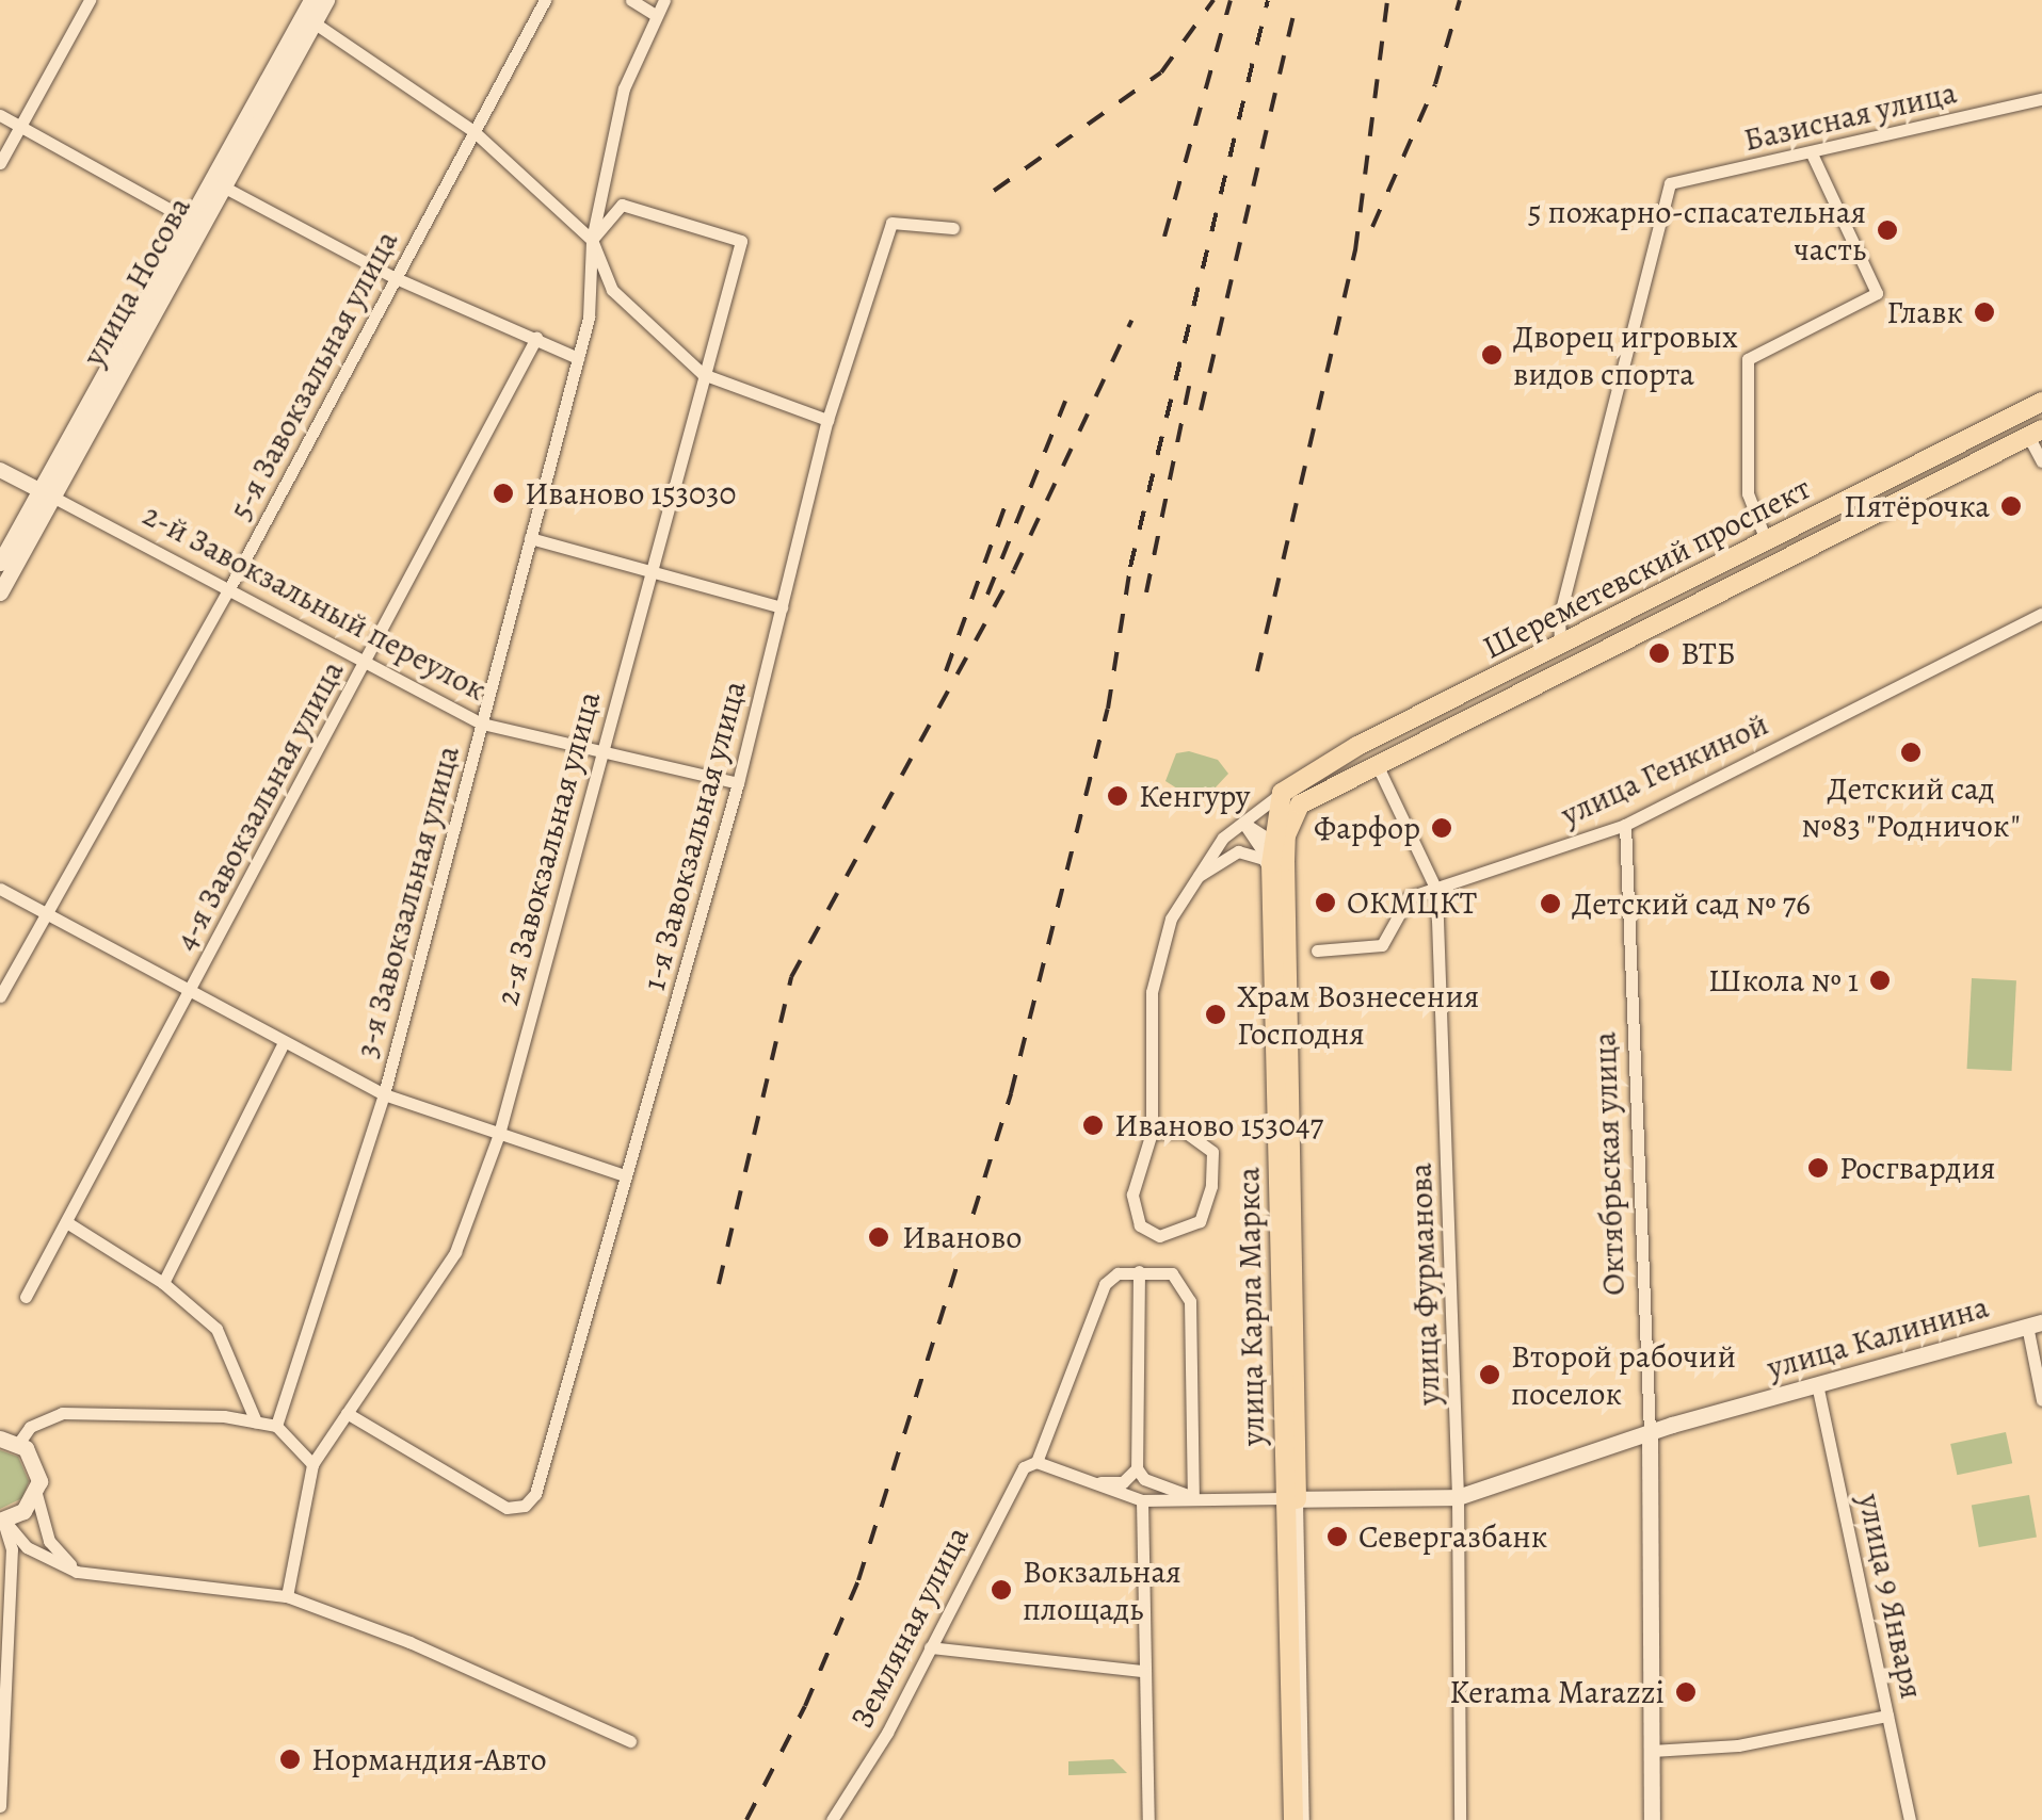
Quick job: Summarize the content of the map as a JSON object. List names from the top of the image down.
{
  "streets": {
    "main road": [
      "улица Носова",
      "Шереметевский проспект",
      "Октябрьская улица",
      "улица Карла Маркса",
      "улица Калинина"
    ],
    "street": [
      "Базисная улица",
      "5-я Завокзальная улица",
      "2-й Завокзальный переулок",
      "улица Генкиной",
      "4-я Завокзальная улица",
      "1-я Завокзальная улица",
      "2-я Завокзальная улица",
      "3-я Завокзальная улица",
      "улица Фурманова",
      "улица 9 Января",
      "Земляная улица"
    ]
  },
  "crossings": [
    ["Базисная улица", "Шереметевский проспект"],
    ["улица Носова", "2-й Завокзальный переулок"],
    ["5-я Завокзальная улица", "2-й Завокзальный переулок"],
    ["Шереметевский проспект", "улица Фурманова"],
    ["Шереметевский проспект", "улица Карла Маркса"],
    ["2-й Завокзальный переулок", "4-я Завокзальная улица"],
    ["2-й Завокзальный переулок", "1-я Завокзальная улица"],
    ["2-й Завокзальный переулок", "2-я Завокзальная улица"],
    ["2-й Завокзальный переулок", "3-я Завокзальная улица"],
    ["улица Генкиной", "Октябрьская улица"],
    ["улица Генкиной", "улица Фурманова"],
    ["1-я Завокзальная улица", "2-я Завокзальная улица"],
    ["2-я Завокзальная улица", "3-я Завокзальная улица"],
    ["Октябрьская улица", "улица Калинина"],
    ["улица Фурманова", "улица Калинина"],
    ["улица Карла Маркса", "улица Калинина"],
    ["улица Калинина", "улица 9 Января"]
  ],
  "places": [
    "5 пожарно-спасательная часть",
    "Главк",
    "Дворец игровых видов спорта",
    "Иваново 153030",
    "Пятёрочка",
    "ВТБ",
    "Детский сад №83 \"Родничок\"",
    "Кенгуру",
    "Фарфор",
    "ОКМЦКТ",
    "Детский сад № 76",
    "Школа № 1",
    "Храм Вознесения Господня",
    "Иваново 153047",
    "Росгвардия",
    "Иваново",
    "Второй рабочий поселок",
    "Севергазбанк",
    "Вокзальная площадь",
    "Kerama Marazzi",
    "Нормандия-Авто"
  ]
}
